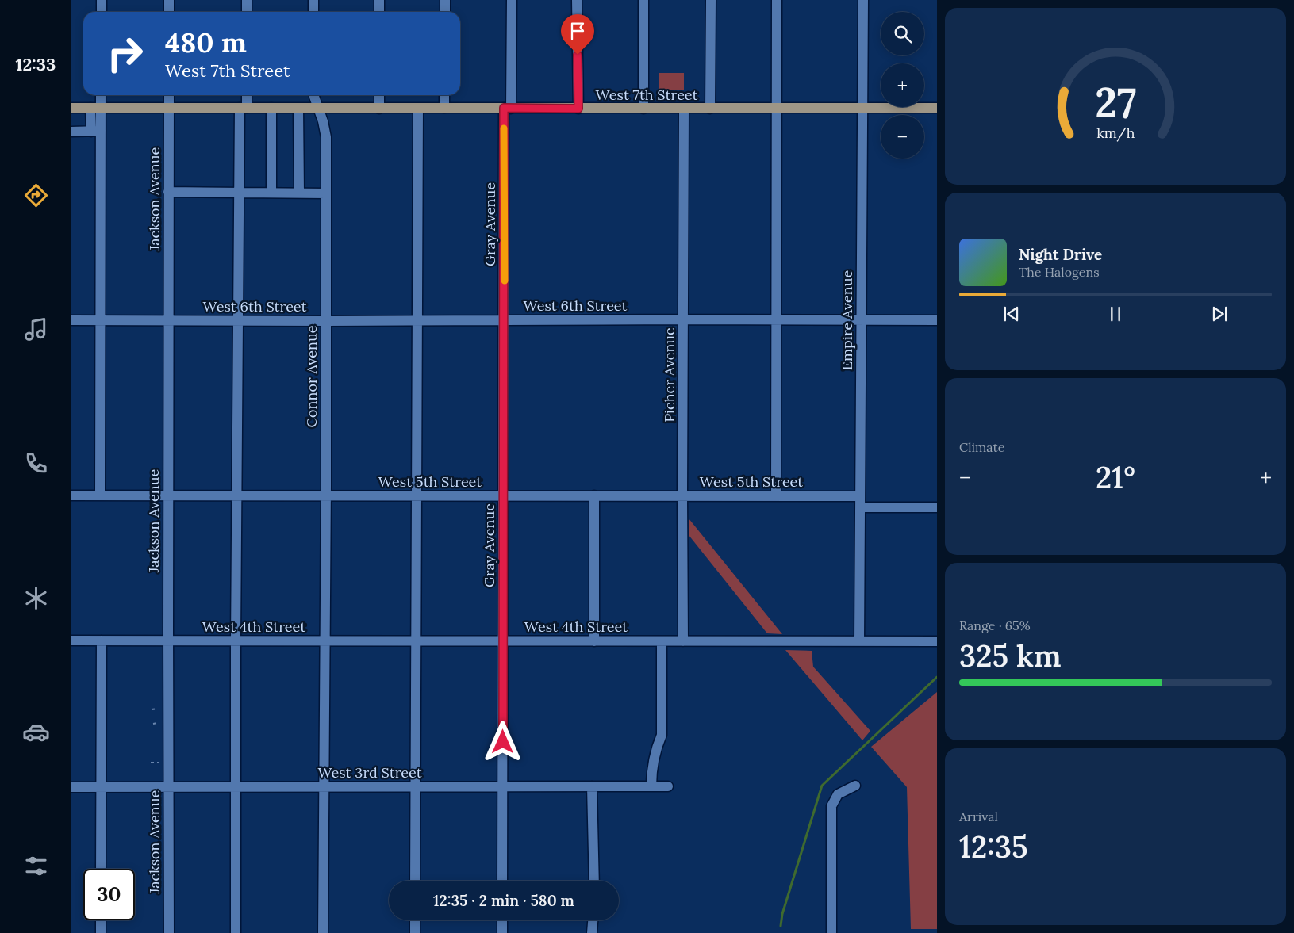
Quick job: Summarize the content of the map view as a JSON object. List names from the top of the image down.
{
  "streets": {
    "main road": ["West 7th Street"],
    "street": [
      "Jackson Avenue",
      "Gray Avenue",
      "West 6th Street",
      "Empire Avenue",
      "Picher Avenue",
      "Connor Avenue",
      "West 5th Street",
      "West 4th Street",
      "West 3rd Street"
    ]
  },
  "crossings": [
    ["West 7th Street", "Jackson Avenue"],
    ["West 7th Street", "Gray Avenue"],
    ["West 7th Street", "Empire Avenue"],
    ["West 7th Street", "Picher Avenue"],
    ["West 7th Street", "Connor Avenue"],
    ["Jackson Avenue", "West 6th Street"],
    ["Jackson Avenue", "West 5th Street"],
    ["Jackson Avenue", "West 4th Street"],
    ["Jackson Avenue", "West 3rd Street"],
    ["Gray Avenue", "West 6th Street"],
    ["Gray Avenue", "West 5th Street"],
    ["Gray Avenue", "West 4th Street"],
    ["Gray Avenue", "West 3rd Street"],
    ["West 6th Street", "Empire Avenue"],
    ["West 6th Street", "Picher Avenue"],
    ["West 6th Street", "Connor Avenue"],
    ["Empire Avenue", "West 5th Street"],
    ["Empire Avenue", "West 4th Street"],
    ["Picher Avenue", "West 5th Street"],
    ["Picher Avenue", "West 4th Street"],
    ["Connor Avenue", "West 5th Street"],
    ["Connor Avenue", "West 4th Street"],
    ["Connor Avenue", "West 3rd Street"]
  ],
  "page": {
    "tabs": "12:33",
    "map_buttons": ["+", "−"],
    "turn": ["480 m", "West 7th Street"],
    "song": ["Night Drive", "The Halogens"],
    "tile": [
      "Climate",
      ["Range · 65%", "325 km"],
      ["Arrival", "12:35"]
    ],
    "heat": ["−", "21°", "+"],
    "limit": "30",
    "trip": "12:35 · 2 min · 580 m",
    "gauge": ["27", "km/h"]
  }
}
